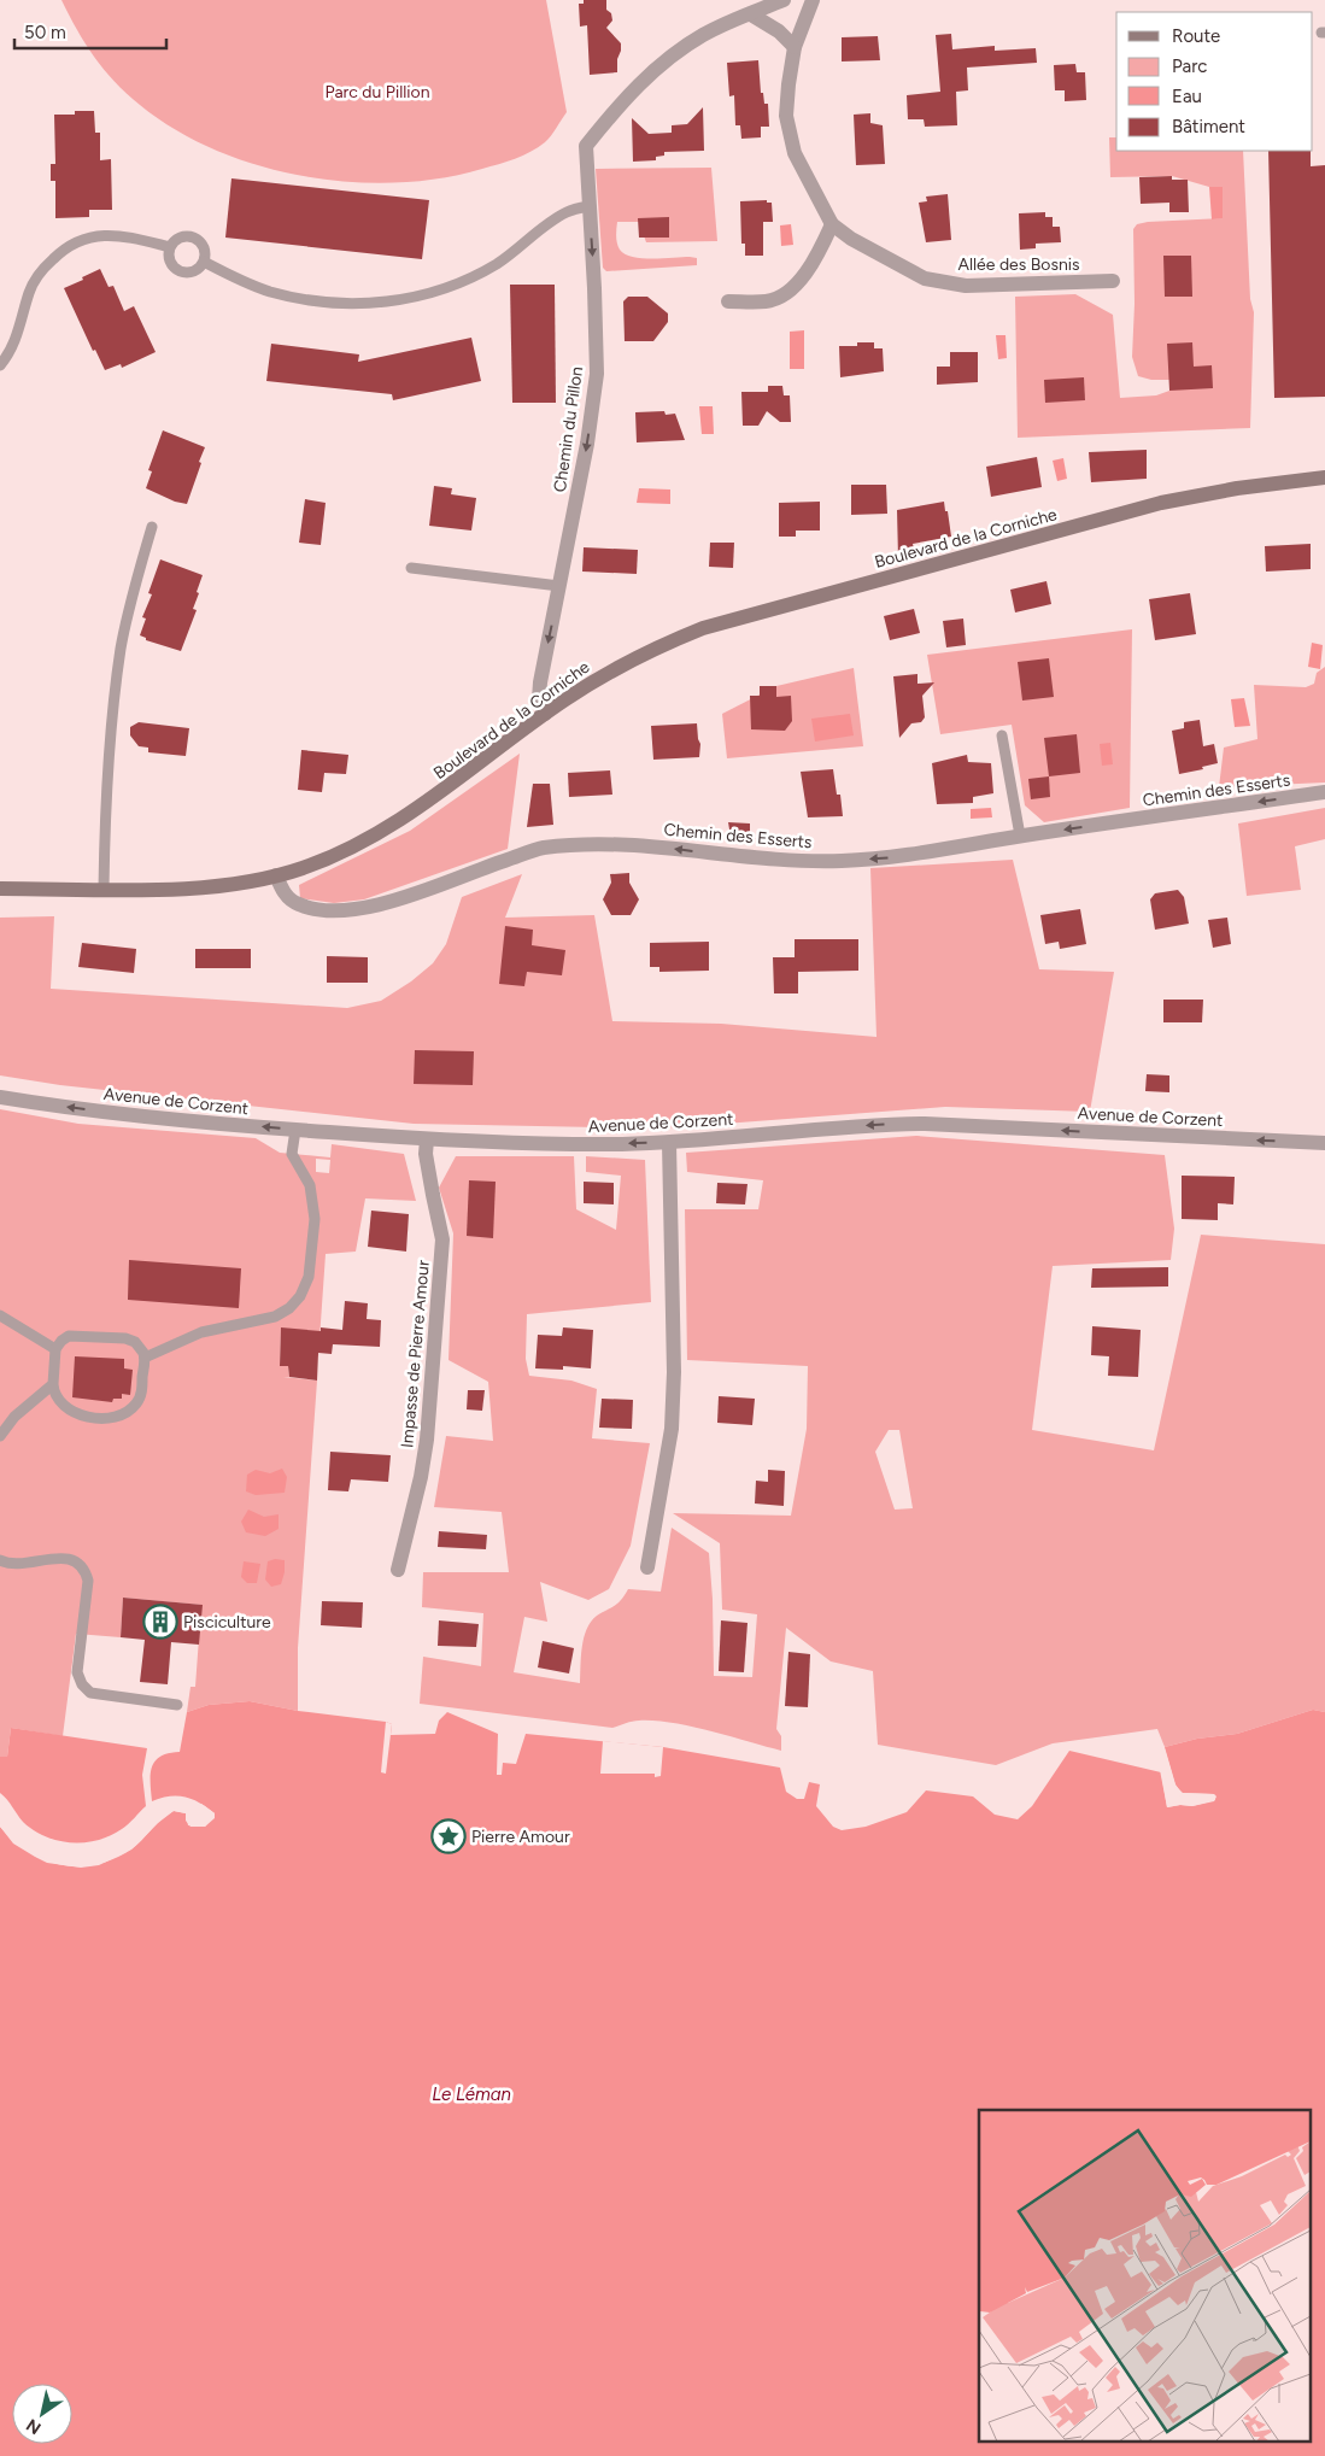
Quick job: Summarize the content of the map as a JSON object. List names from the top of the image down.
{
  "streets": {
    "street": [
      "Allée des Bosnis",
      "Chemin du Pillon",
      "Boulevard de la Corniche",
      "Chemin des Esserts",
      "Avenue de Corzent",
      "Impasse de Pierre Amour"
    ]
  },
  "crossings": [
    ["Chemin du Pillon", "Boulevard de la Corniche"],
    ["Boulevard de la Corniche", "Chemin des Esserts"],
    ["Avenue de Corzent", "Impasse de Pierre Amour"]
  ],
  "one_way": ["Chemin du Pillon", "Chemin des Esserts", "Avenue de Corzent"],
  "water": ["Le Léman"],
  "parks": ["Parc du Pillion"],
  "places": {
    "building": ["Pisciculture"],
    "place": ["Pierre Amour"]
  },
  "legend": [
    "Route",
    "Parc",
    "Eau",
    "Bâtiment"
  ],
  "scale_bar": "50 m",
  "north": "bottom left"
}
